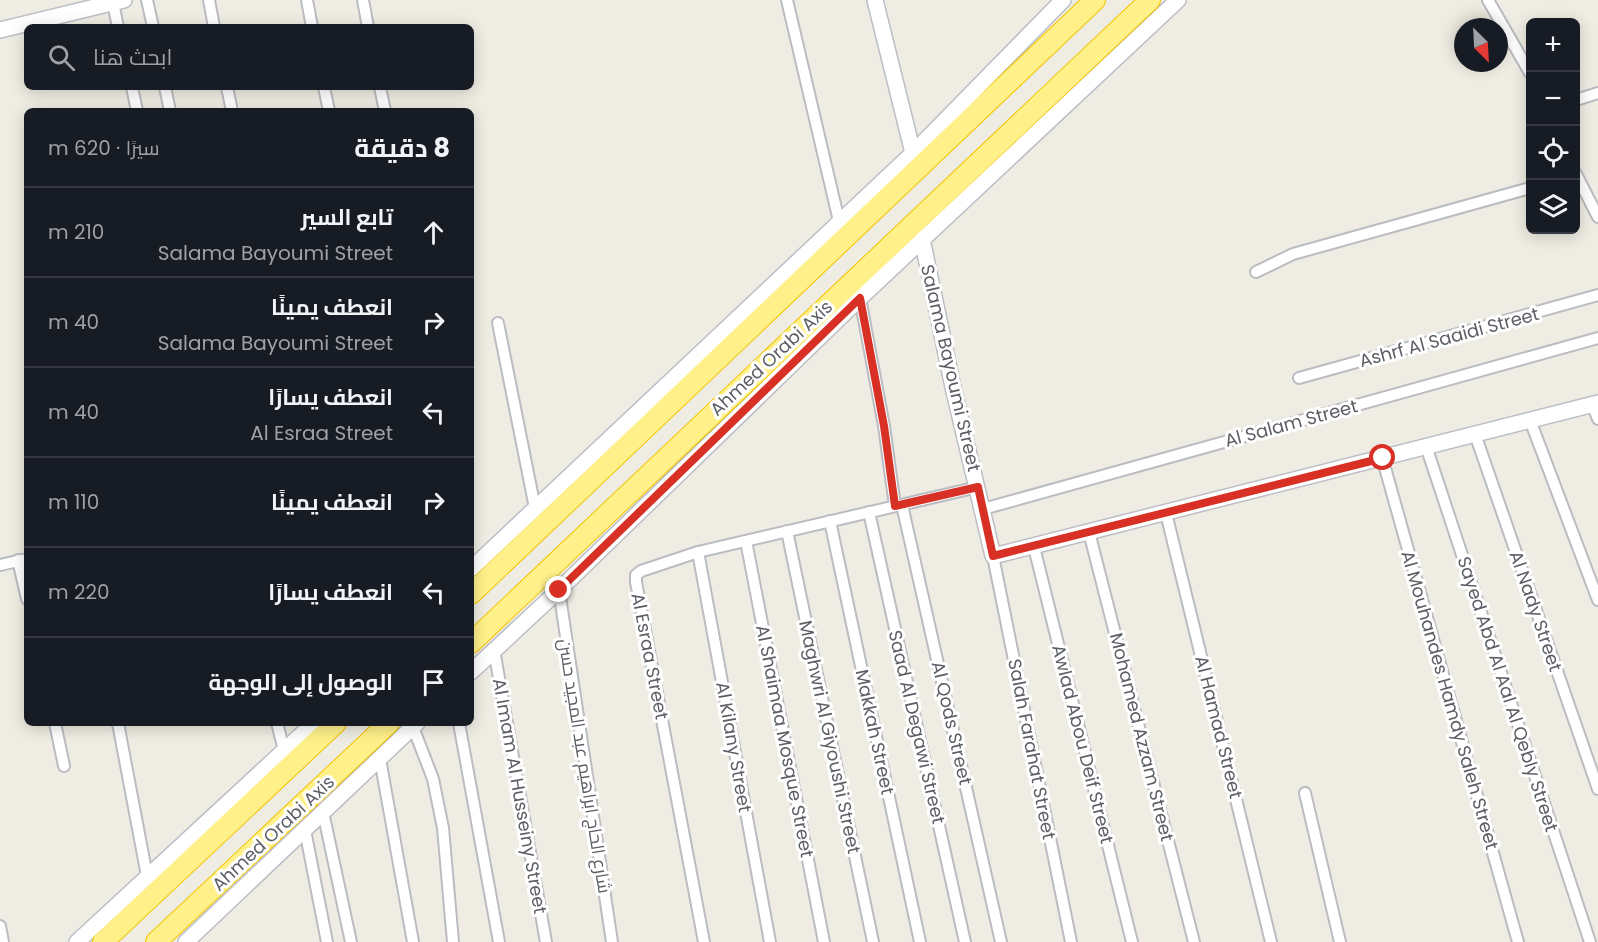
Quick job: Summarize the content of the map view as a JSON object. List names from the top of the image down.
{
  "streets": {
    "highway": ["Ahmed Orabi Axis"],
    "street": [
      "Ashrf Al Saaidi Street",
      "Salama Bayoumi Street",
      "Al Salam Street",
      "Al Nady Street",
      "Al Esraa Street",
      "Sayed Abd Al Aal Al Qebly Street",
      "Al Mouhandes Hamdy Saleh Street",
      "Al Qods Street",
      "Saad Al Degawi Street",
      "Al Hamad Street",
      "Makkah Street",
      "Maghwri Al Giyoushi Street",
      "Mohamed Azzam Street",
      "Al Shaimaa Mosque Street",
      "Awlad Abou Deif Street",
      "Al Kilany Street",
      "Salah Farahat Street",
      "شارع الحاج ابراهيم عبد المجيد حسن",
      "Al Imam Al Husseiny Street"
    ]
  },
  "crossings": [
    ["Salama Bayoumi Street", "Al Salam Street"],
    ["Salama Bayoumi Street", "Al Esraa Street"],
    ["Salama Bayoumi Street", "Salah Farahat Street"],
    ["Al Esraa Street", "Al Qods Street"],
    ["Al Esraa Street", "Saad Al Degawi Street"],
    ["Al Esraa Street", "Makkah Street"],
    ["Al Esraa Street", "Maghwri Al Giyoushi Street"],
    ["Al Esraa Street", "Al Shaimaa Mosque Street"],
    ["Al Esraa Street", "Al Kilany Street"]
  ],
  "north": "bottom right",
  "page": {
    "map_buttons": ["+", "−"],
    "search": "ابحث هنا",
    "heading": ["8 دقيقة", "سيرًا · 620 m"],
    "list": [
      ["تابع السير", "Salama Bayoumi Street", "210 m"],
      ["انعطف يمينًا", "Salama Bayoumi Street", "40 m"],
      ["انعطف يسارًا", "Al Esraa Street", "40 m"],
      ["انعطف يمينًا", "110 m"],
      ["انعطف يسارًا", "220 m"],
      "الوصول إلى الوجهة"
    ]
  }
}
